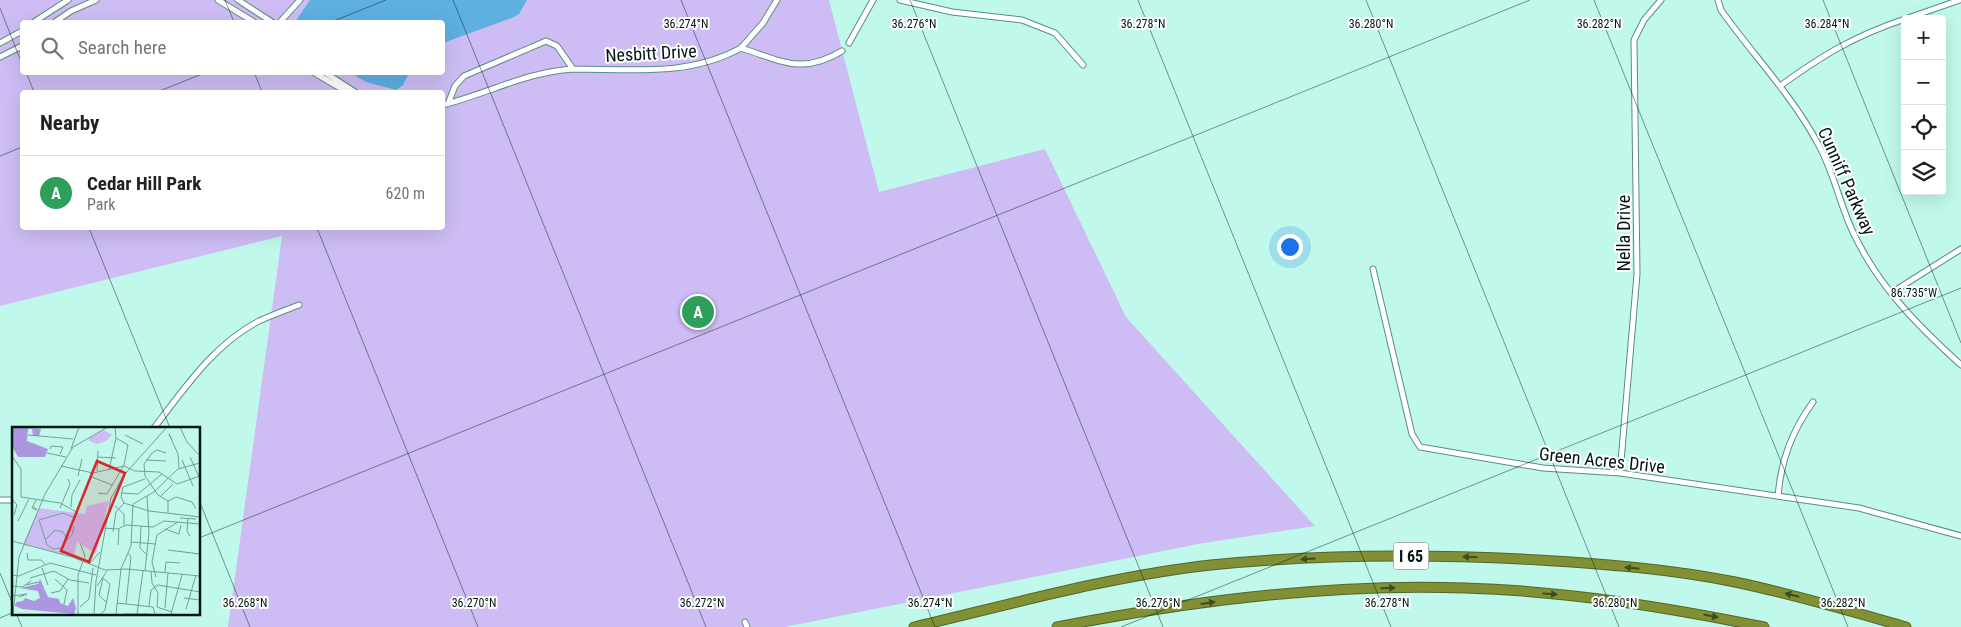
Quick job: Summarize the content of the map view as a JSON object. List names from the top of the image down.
{
  "streets": {
    "highway": ["I 65"],
    "street": [
      "Nesbitt Drive",
      "Cunniff Parkway",
      "Nella Drive",
      "Green Acres Drive"
    ]
  },
  "crossings": [
    ["Nella Drive", "Green Acres Drive"]
  ],
  "page": {
    "map_buttons": ["+", "−"],
    "search": "Search here",
    "heading": "Nearby",
    "list": [
      {
        "mark": "A",
        "name": "Cedar Hill Park",
        "note": "Park",
        "value": "620 m"
      }
    ],
    "pins": "A"
  },
  "coordinates": [
    "36.284°N",
    "36.274°N",
    "36.276°N",
    "36.278°N",
    "36.280°N",
    "36.282°N",
    "86.735°W",
    "36.268°N",
    "36.270°N",
    "36.272°N"
  ]
}
